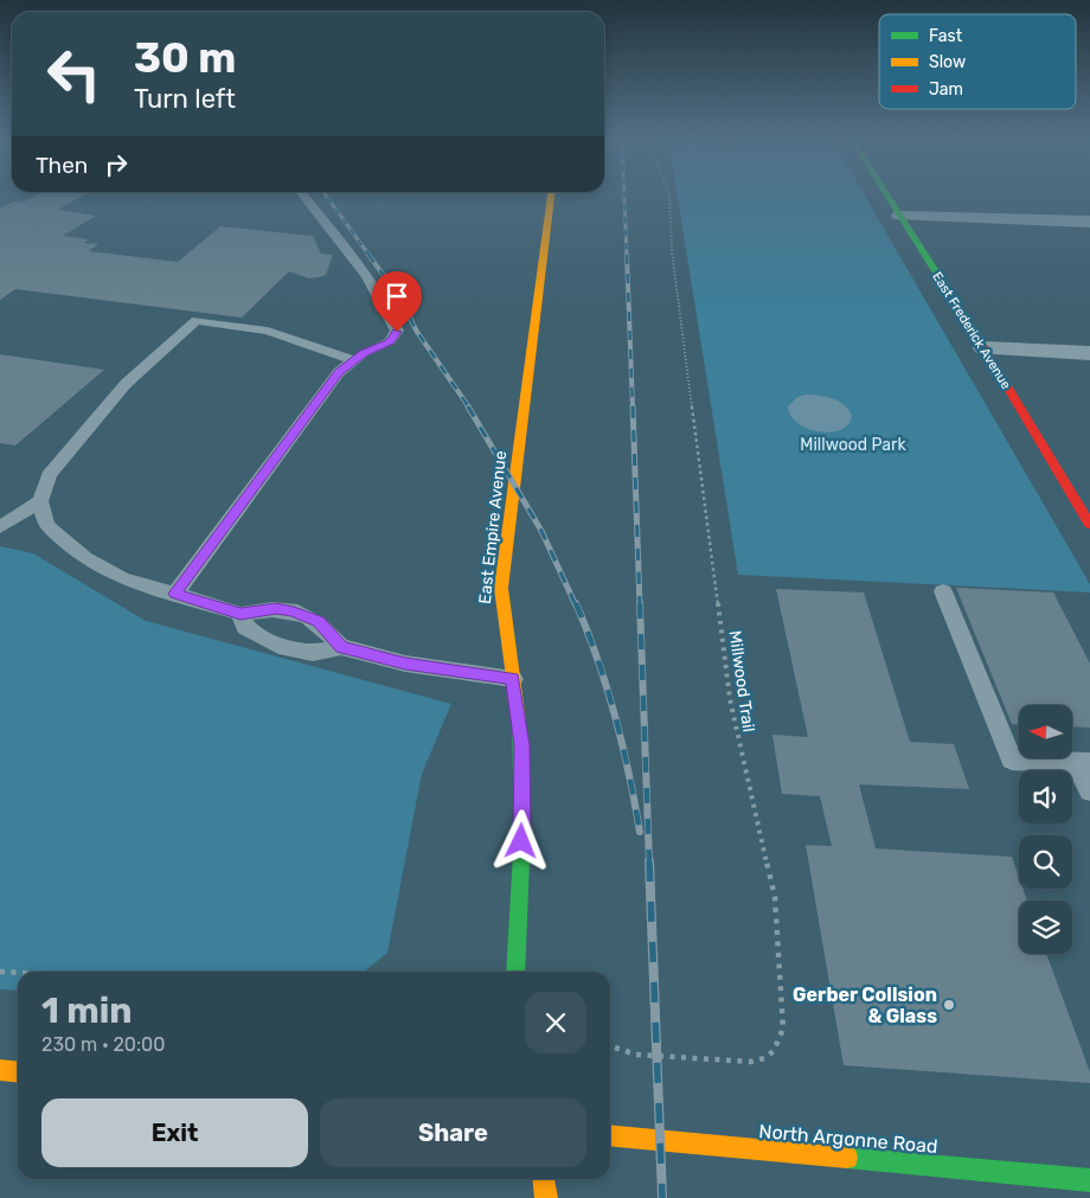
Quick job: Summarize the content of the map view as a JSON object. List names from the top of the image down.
{
  "streets": {
    "street": ["East Frederick Avenue", "East Empire Avenue", "North Argonne Road"],
    "path": ["Millwood Trail"]
  },
  "parks": ["Millwood Park"],
  "places": ["Gerber Collsion & Glass"],
  "legend": ["Fast", "Slow", "Jam"],
  "north": "left",
  "page": {
    "turn": ["30 m", "Turn left"],
    "then": "Then",
    "heading": ["1 min", "230 m · 20:00"],
    "buttons": ["Exit", "Share"]
  }
}
